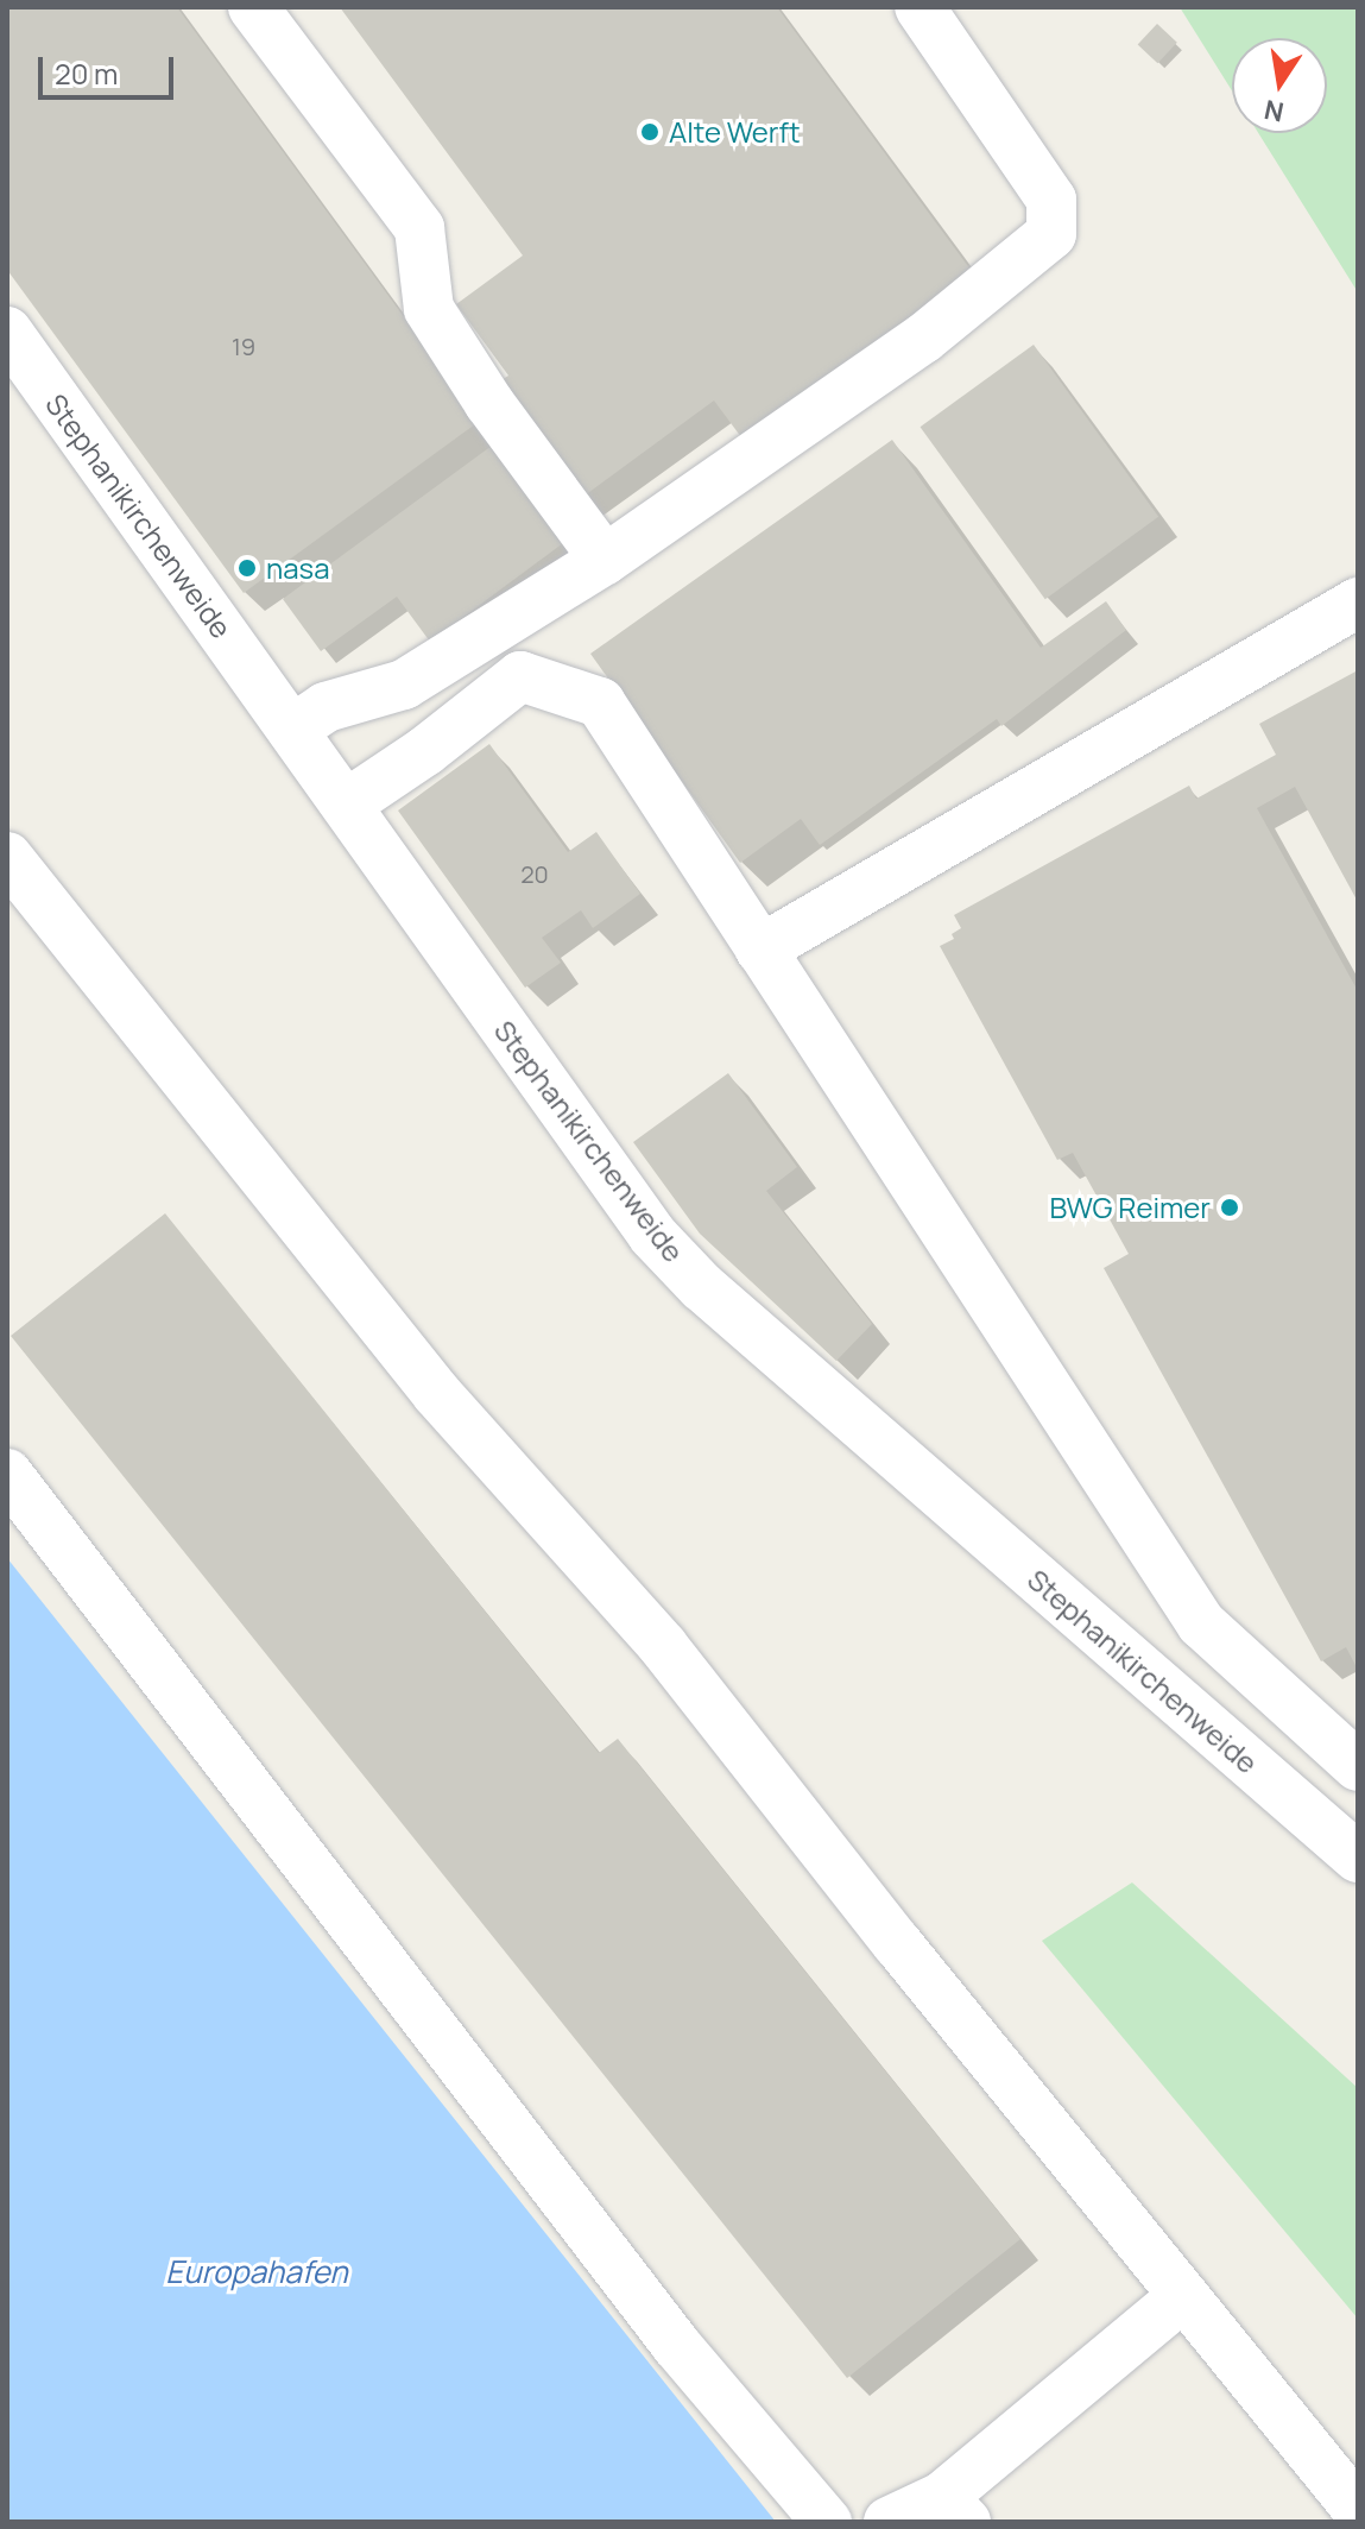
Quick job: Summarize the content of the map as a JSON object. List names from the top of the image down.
{
  "streets": {
    "street": ["Stephanikirchenweide"]
  },
  "water": ["Europahafen"],
  "places": ["Alte Werft", "nasa", "BWG Reimer"],
  "house_numbers": ["19", "20"],
  "scale_bar": "20 m",
  "north": "bottom"
}
